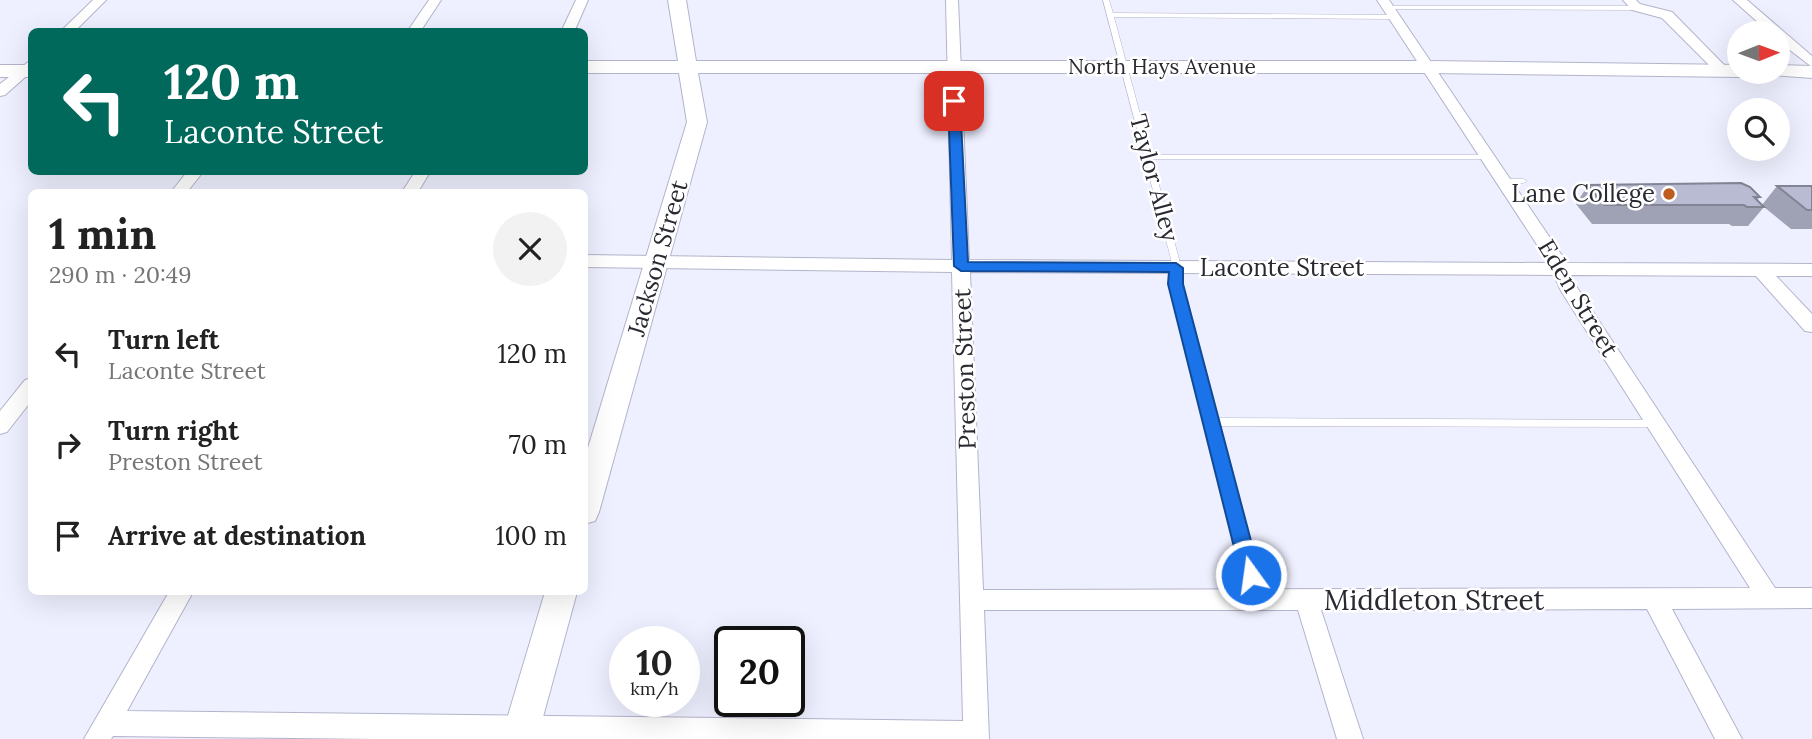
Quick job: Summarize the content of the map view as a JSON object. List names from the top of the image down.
{
  "streets": {
    "street": [
      "North Hays Avenue",
      "Jackson Street",
      "Laconte Street",
      "Eden Street",
      "Preston Street",
      "Middleton Street"
    ],
    "lane": ["Taylor Alley"]
  },
  "crossings": [
    ["North Hays Avenue", "Taylor Alley"],
    ["North Hays Avenue", "Jackson Street"],
    ["North Hays Avenue", "Eden Street"],
    ["North Hays Avenue", "Preston Street"],
    ["Taylor Alley", "Laconte Street"],
    ["Taylor Alley", "Middleton Street"],
    ["Jackson Street", "Laconte Street"],
    ["Laconte Street", "Eden Street"],
    ["Laconte Street", "Preston Street"],
    ["Eden Street", "Middleton Street"],
    ["Preston Street", "Middleton Street"]
  ],
  "places": ["Lane College"],
  "north": "right",
  "page": {
    "turn": ["120 m", "Laconte Street"],
    "heading": ["1 min", "290 m · 20:49"],
    "list": [
      {
        "name": "Turn left",
        "note": "Laconte Street",
        "value": "120 m"
      },
      {
        "name": "Turn right",
        "note": "Preston Street",
        "value": "70 m"
      },
      {
        "name": "Arrive at destination",
        "value": "100 m"
      }
    ],
    "speed": "10 km/h",
    "limit": "20"
  }
}
